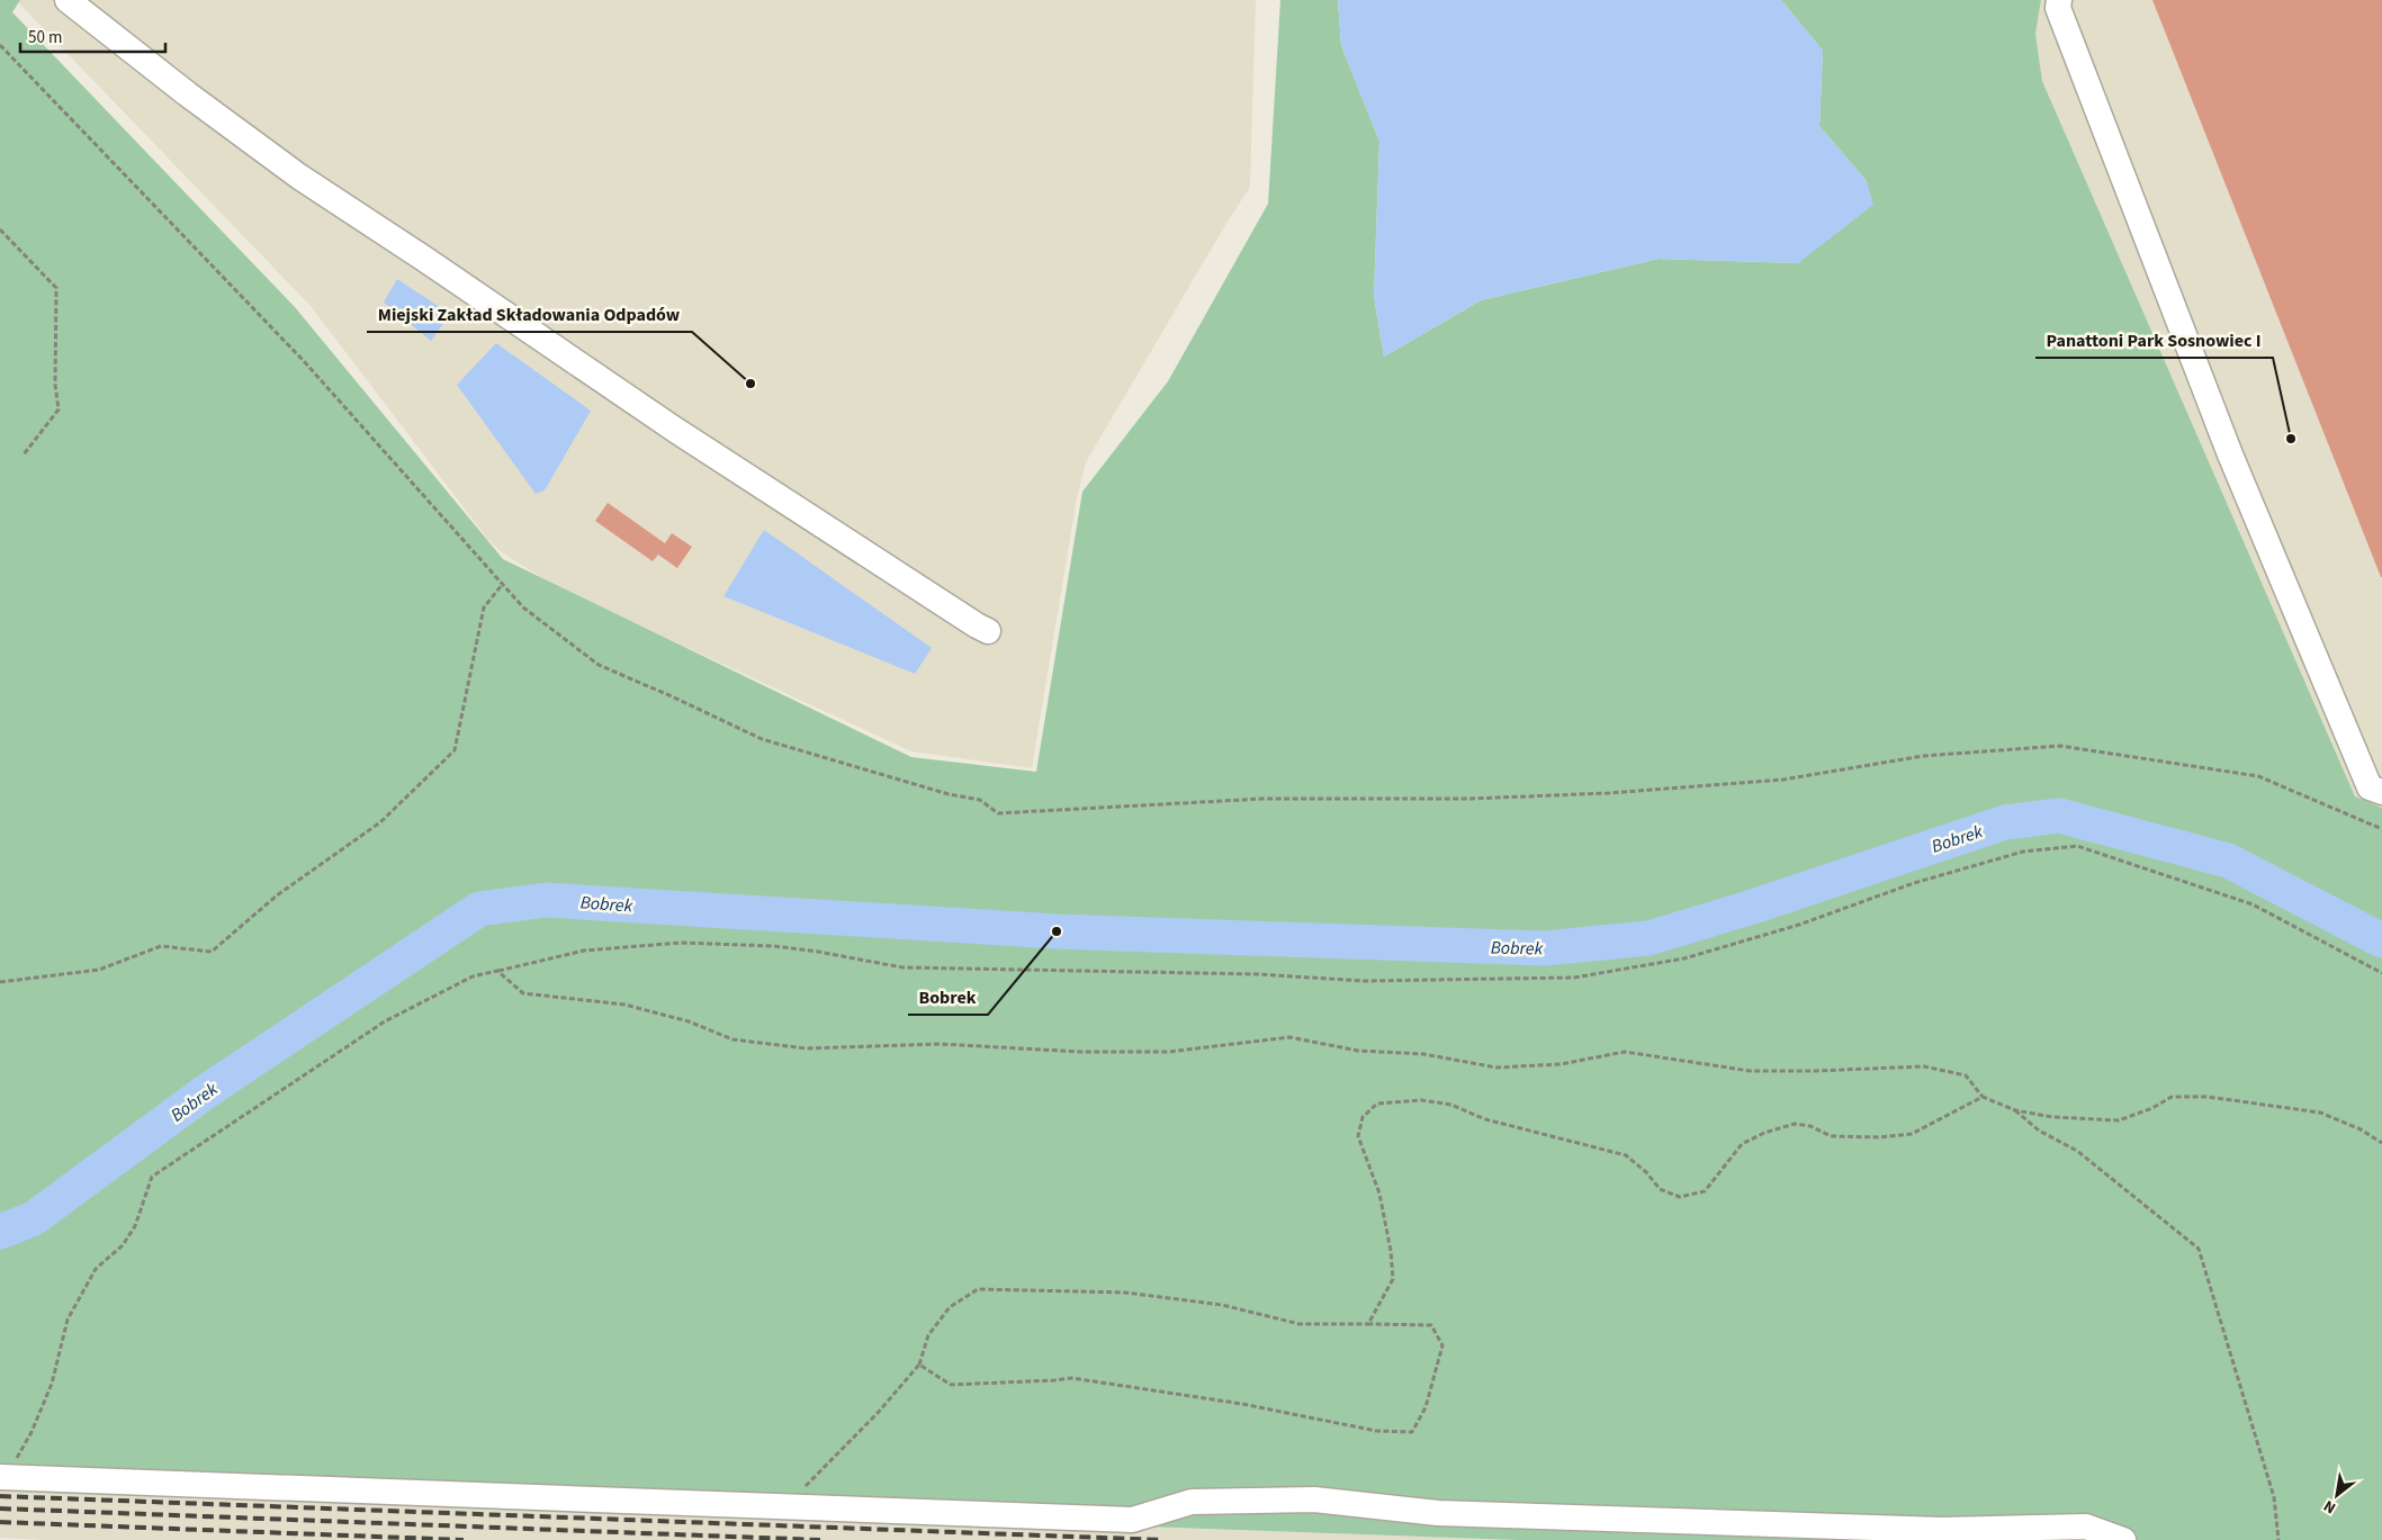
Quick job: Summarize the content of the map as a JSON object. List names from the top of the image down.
{
  "water": ["Bobrek"],
  "places": ["Miejski Zakład Składowania Odpadów", "Panattoni Park Sosnowiec I", "Bobrek"],
  "scale_bar": "50 m",
  "north": "bottom left"
}
